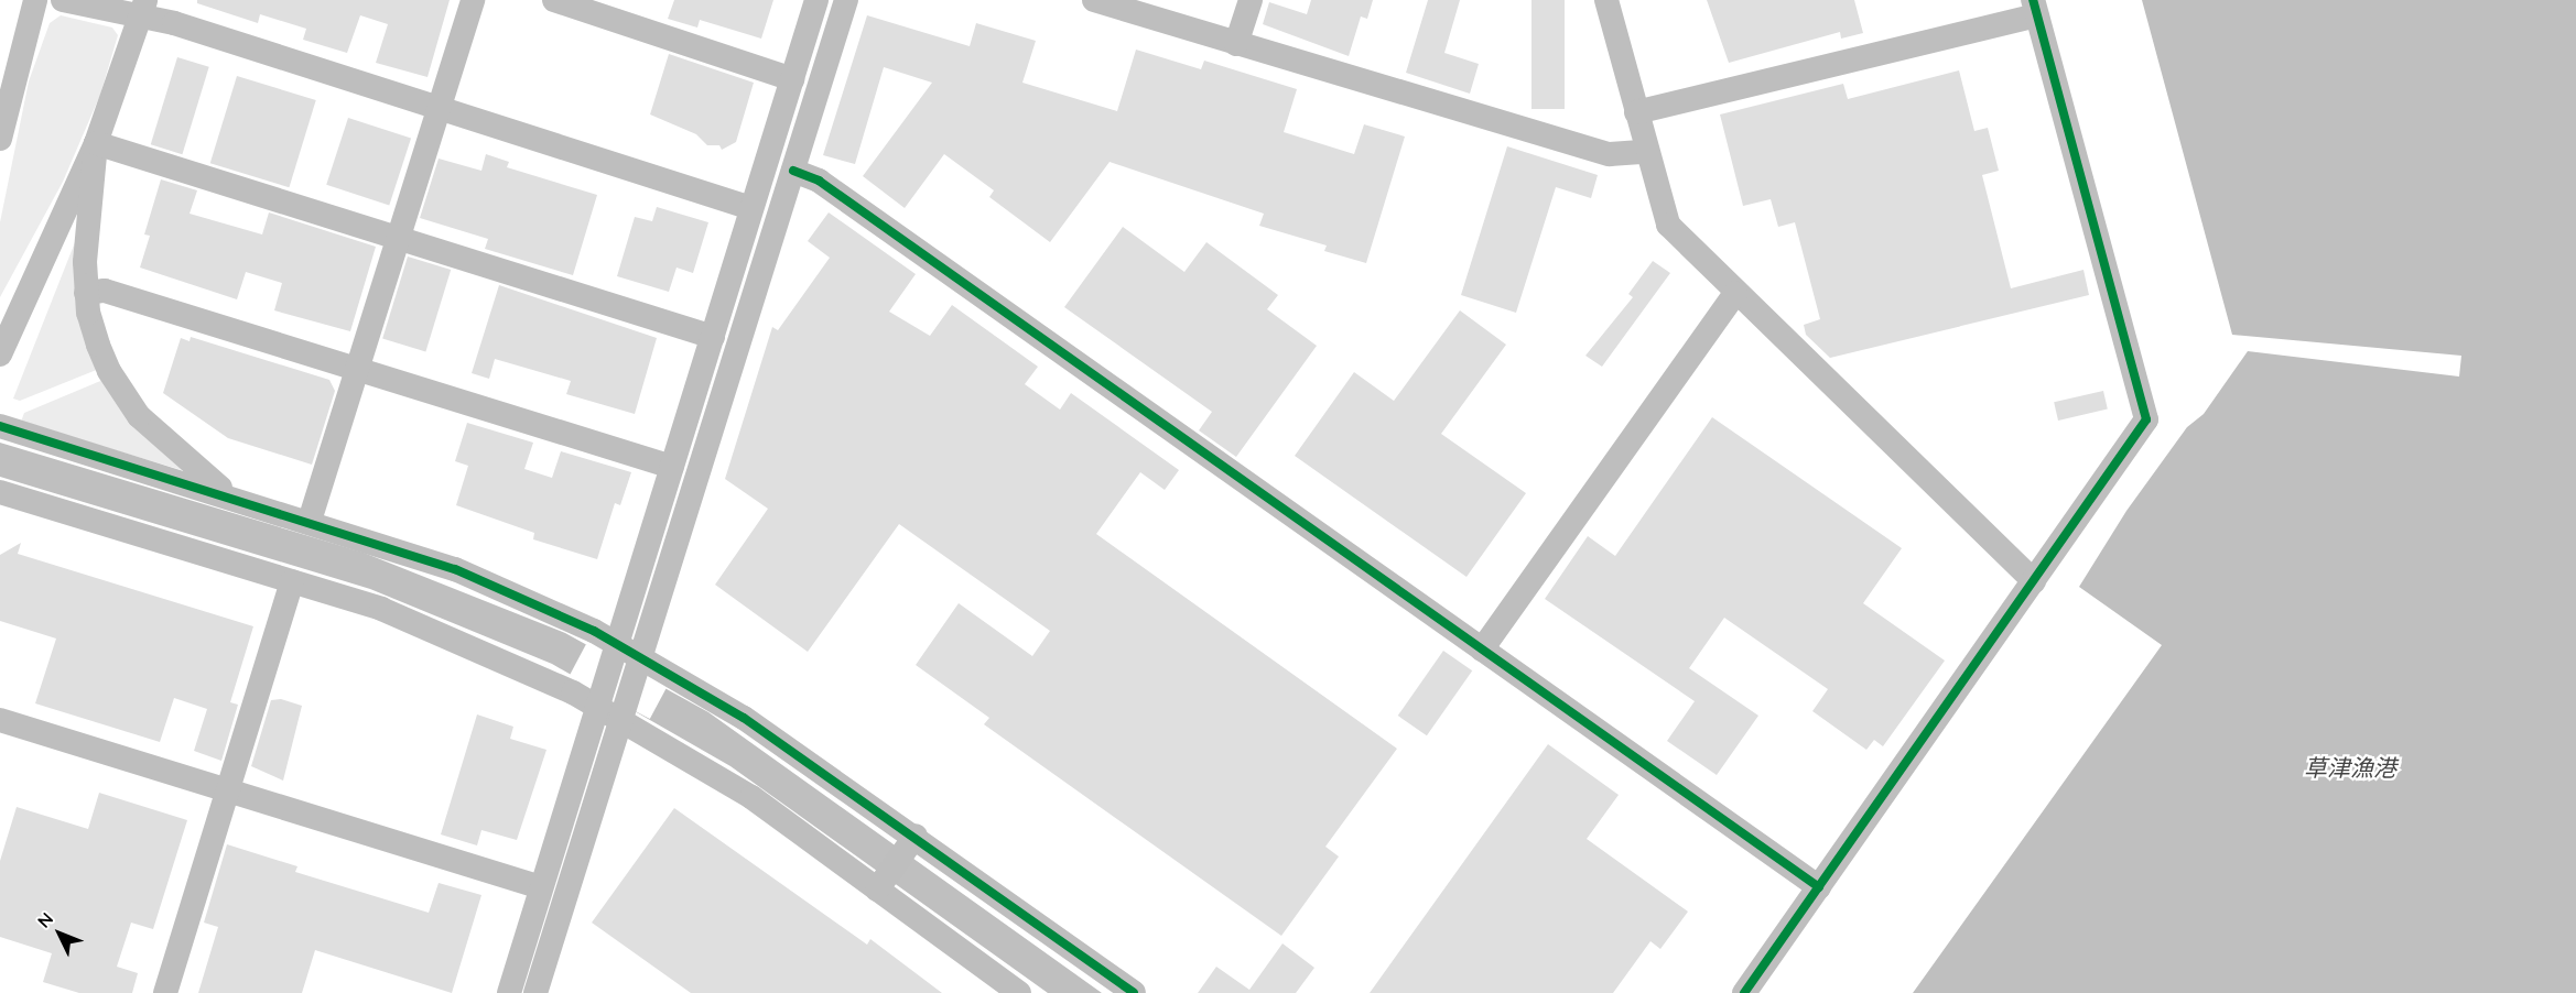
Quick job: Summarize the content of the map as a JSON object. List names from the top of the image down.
{
  "water": ["草津漁港"],
  "north": "top left"
}
